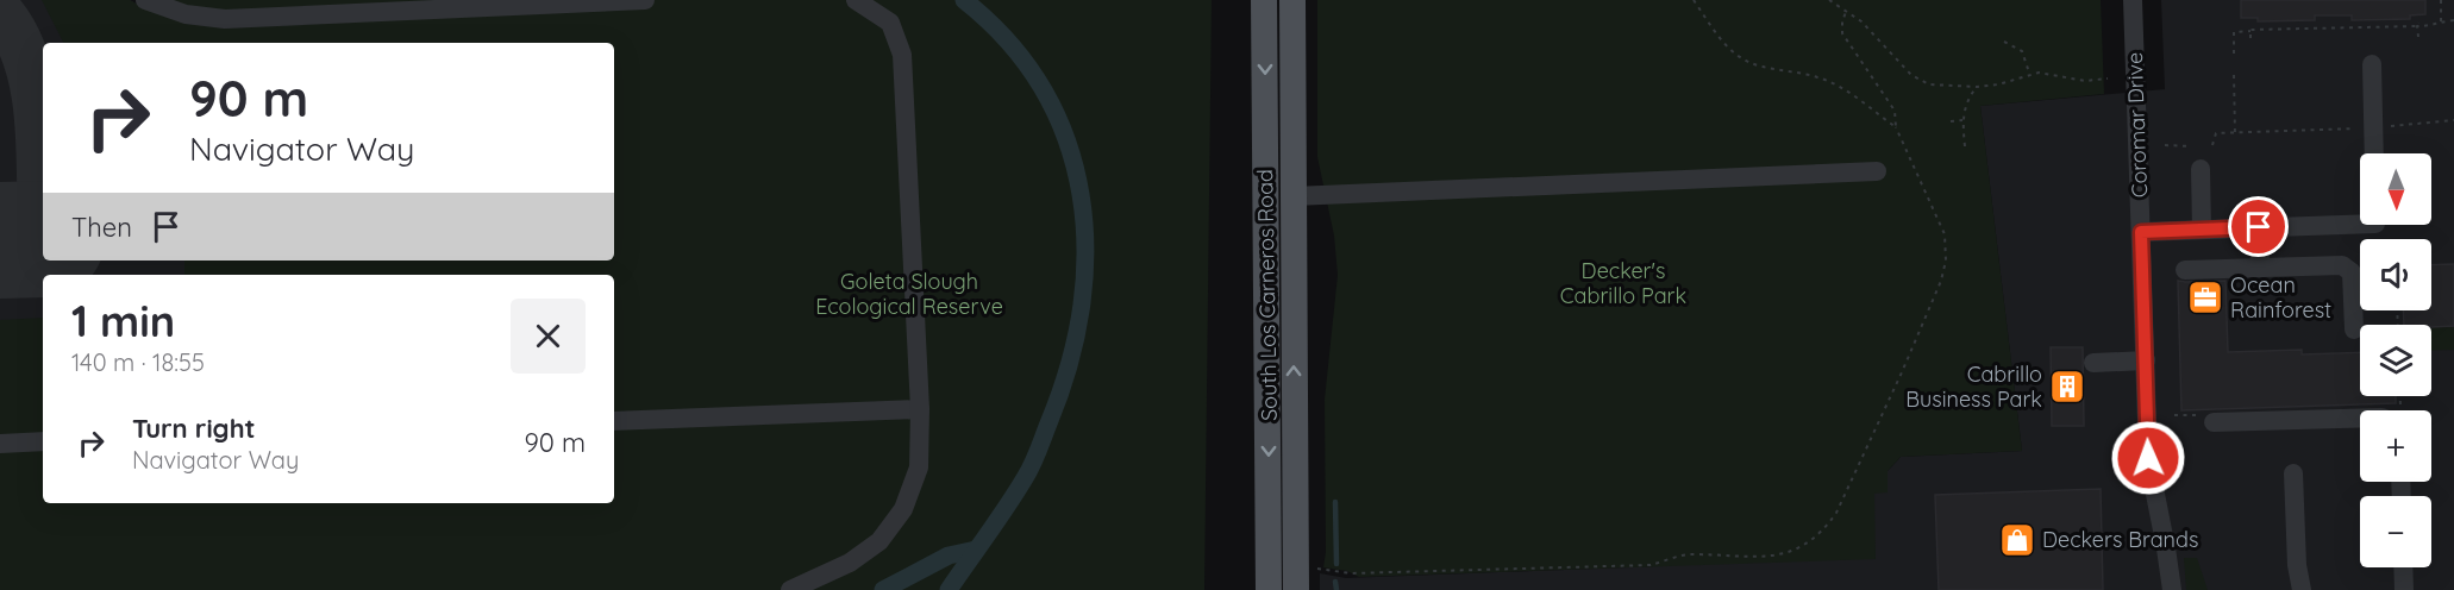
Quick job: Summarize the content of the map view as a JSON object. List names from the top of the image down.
{
  "streets": {
    "main road": ["South Los Carneros Road"],
    "street": ["Coromar Drive"]
  },
  "parks": ["Decker's Cabrillo Park", "Goleta Slough Ecological Reserve"],
  "places": {
    "office": ["Ocean Rainforest"],
    "building": ["Cabrillo Business Park"],
    "shop": ["Deckers Brands"]
  },
  "north": "bottom",
  "page": {
    "turn": ["90 m", "Navigator Way"],
    "map_buttons": ["+", "−"],
    "then": "Then",
    "heading": ["1 min", "140 m · 18:55"],
    "list": [
      {
        "name": "Turn right",
        "note": "Navigator Way",
        "value": "90 m"
      }
    ]
  }
}
